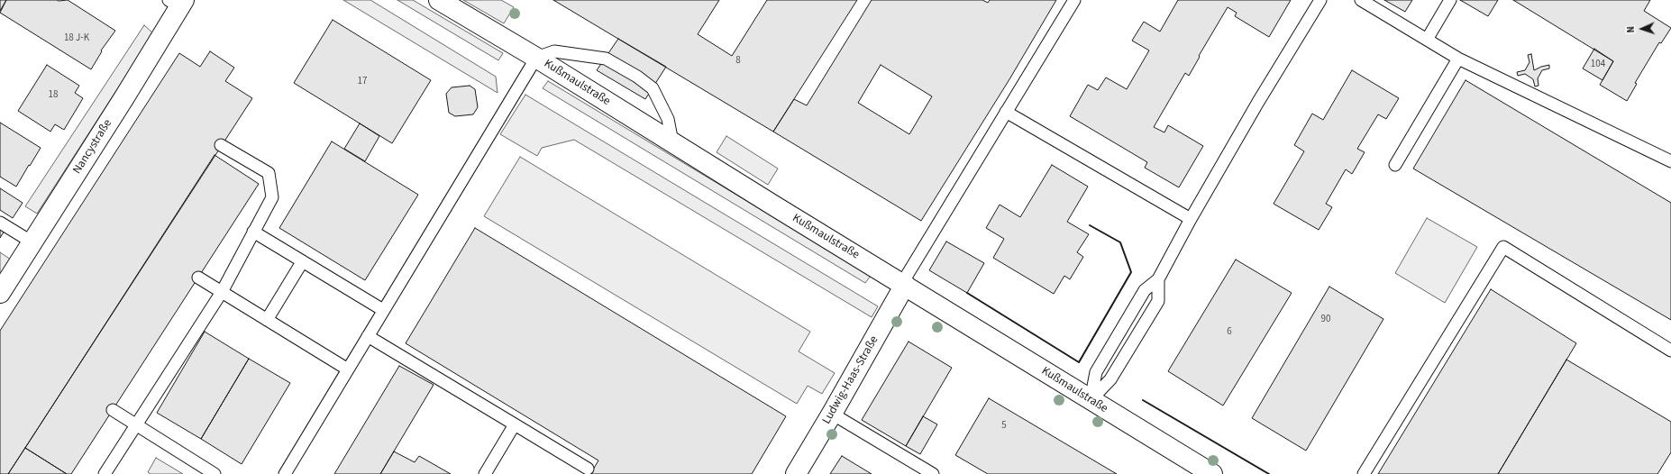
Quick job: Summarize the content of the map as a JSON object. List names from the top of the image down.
{
  "streets": {
    "street": ["Kußmaulstraße", "Nancystraße", "Ludwig-Haas-Straße"]
  },
  "crossings": [
    ["Kußmaulstraße", "Ludwig-Haas-Straße"]
  ],
  "house_numbers": [
    "18 J-K",
    "8",
    "104",
    "17",
    "18",
    "90",
    "6",
    "5"
  ],
  "north": "left"
}
